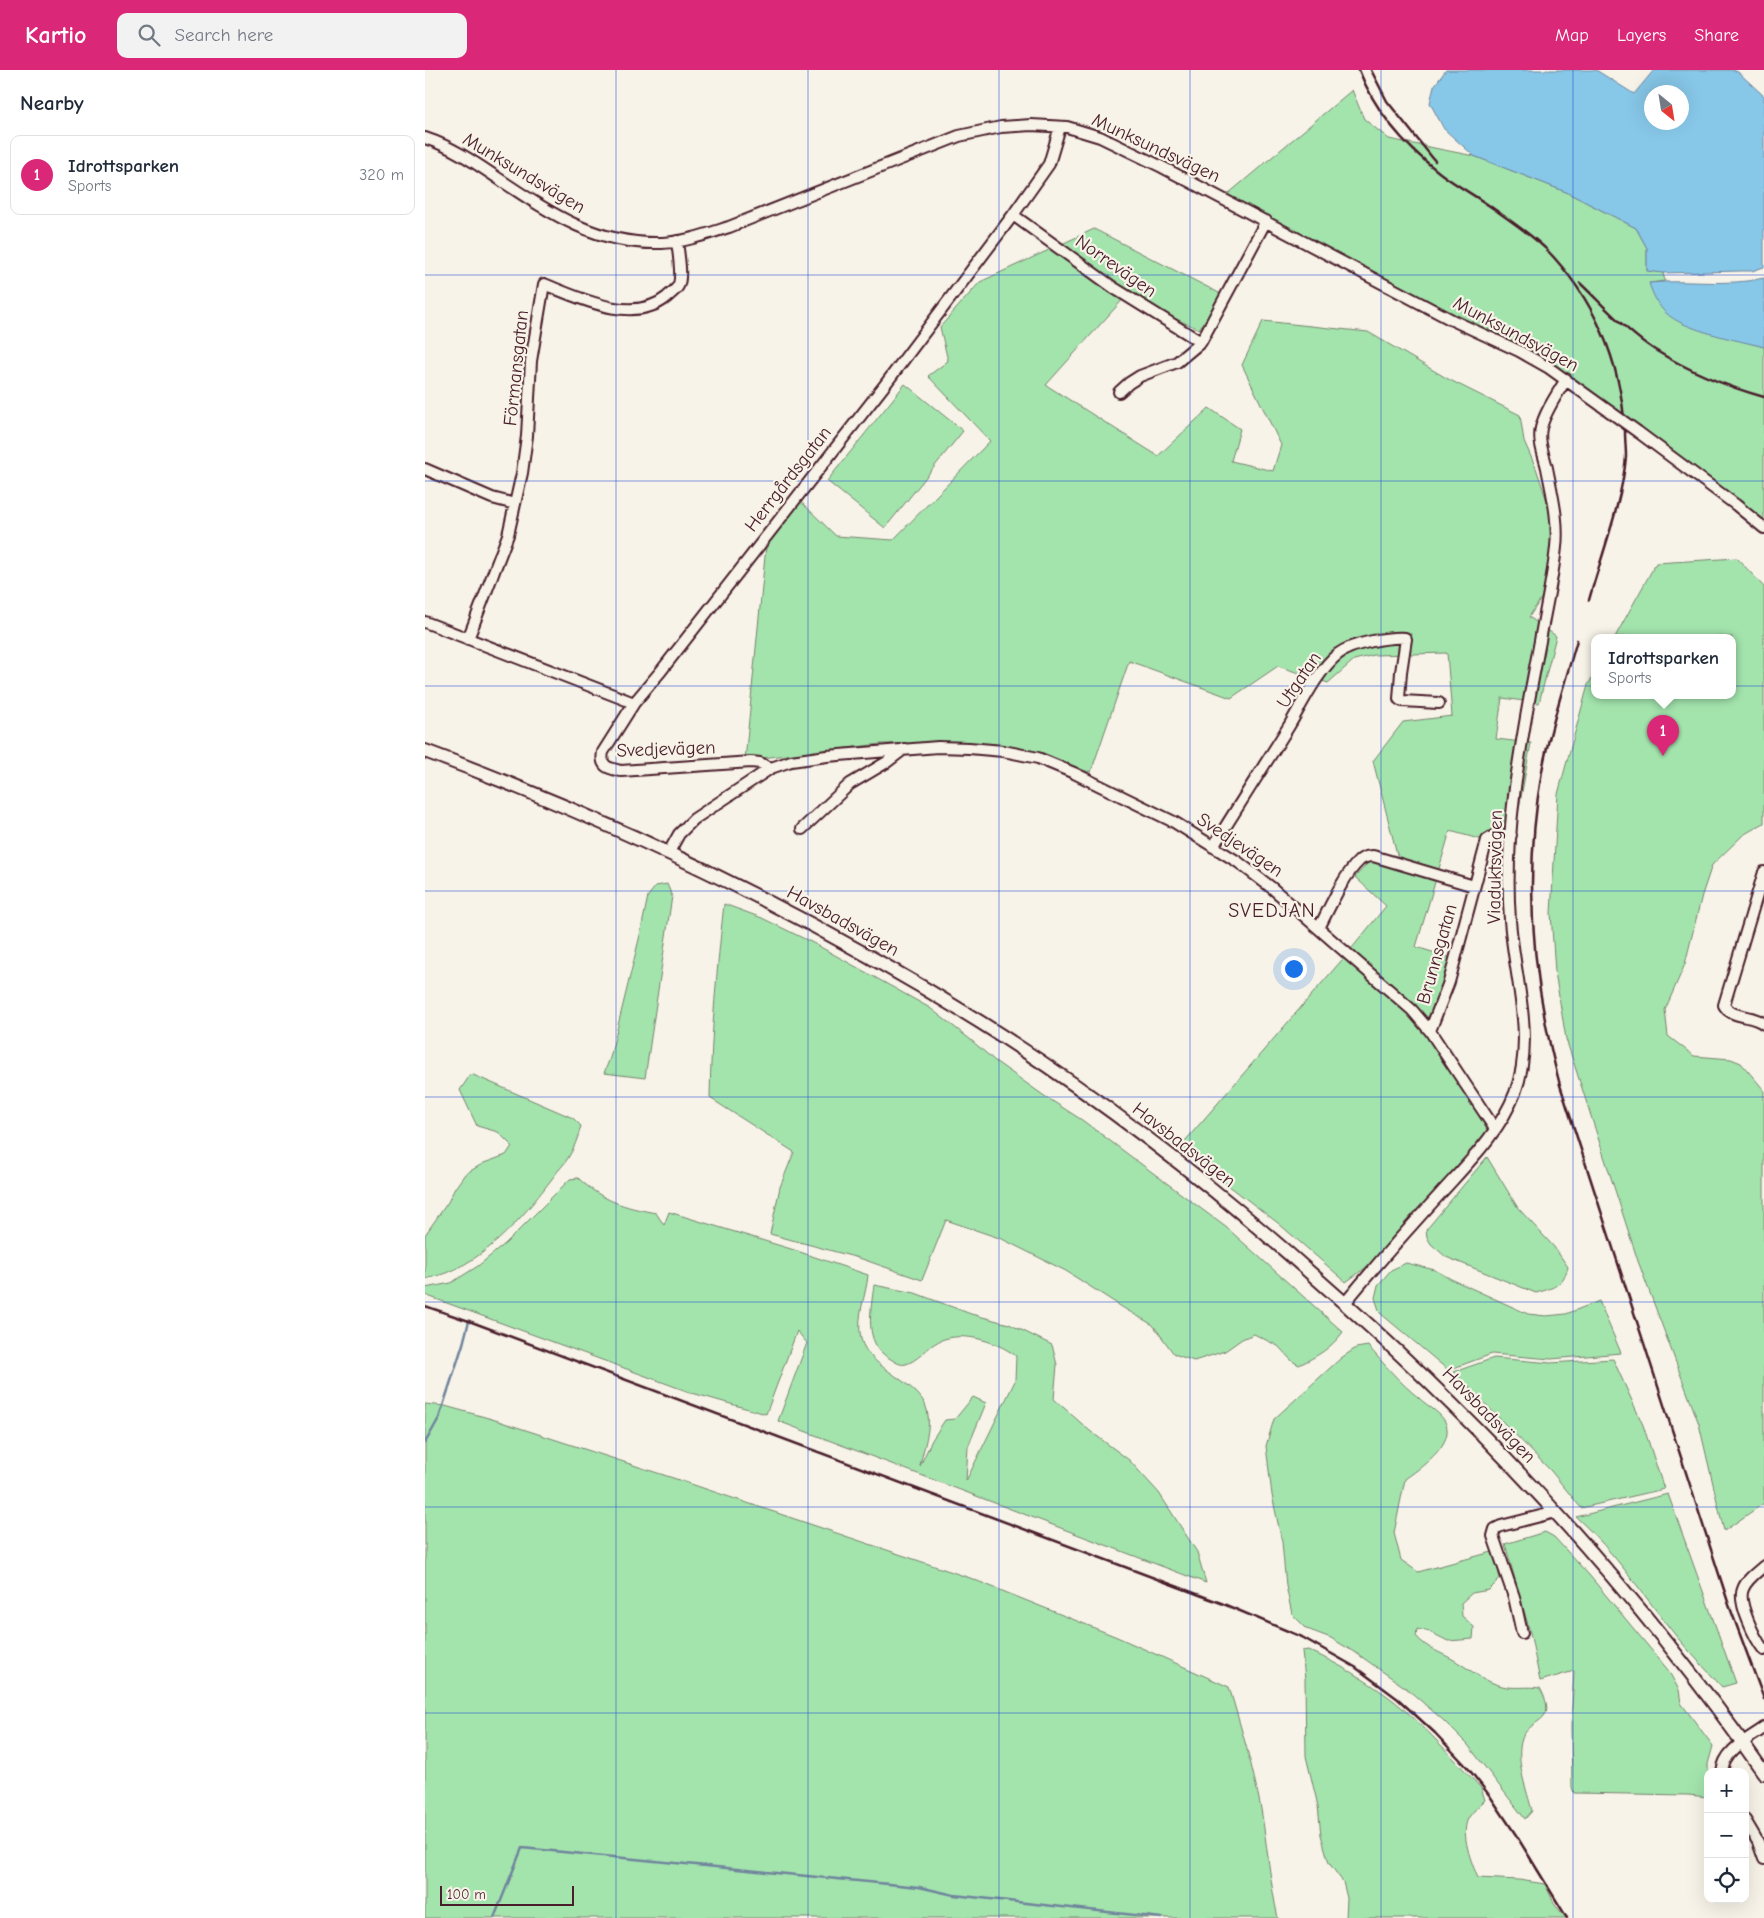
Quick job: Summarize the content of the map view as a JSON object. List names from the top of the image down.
{
  "streets": {
    "main road": ["Havsbadsvägen"],
    "street": [
      "Munksundsvägen",
      "Norrevägen",
      "Förmansgatan",
      "Herrgårdsgatan",
      "Utgatan",
      "Svedjevägen",
      "Viaduktsvägen",
      "Brunnsgatan"
    ]
  },
  "crossings": [
    ["Munksundsvägen", "Förmansgatan"],
    ["Munksundsvägen", "Herrgårdsgatan"],
    ["Munksundsvägen", "Viaduktsvägen"],
    ["Norrevägen", "Herrgårdsgatan"],
    ["Herrgårdsgatan", "Svedjevägen"],
    ["Utgatan", "Svedjevägen"],
    ["Svedjevägen", "Viaduktsvägen"],
    ["Svedjevägen", "Havsbadsvägen"],
    ["Svedjevägen", "Brunnsgatan"],
    ["Viaduktsvägen", "Havsbadsvägen"],
    ["Viaduktsvägen", "Brunnsgatan"]
  ],
  "districts": ["SVEDJAN"],
  "scale_bar": "100 m",
  "north": "bottom right",
  "page": {
    "header": "Kartio",
    "search": "Search here",
    "nav": ["Map", "Layers", "Share"],
    "heading": "Nearby",
    "list": [
      {
        "mark": "1",
        "name": "Idrottsparken",
        "note": "Sports",
        "value": "320 m"
      }
    ],
    "popup": ["Idrottsparken", "Sports"],
    "pins": "1",
    "map_buttons": ["+", "−"],
    "scale": "100 m"
  }
}
